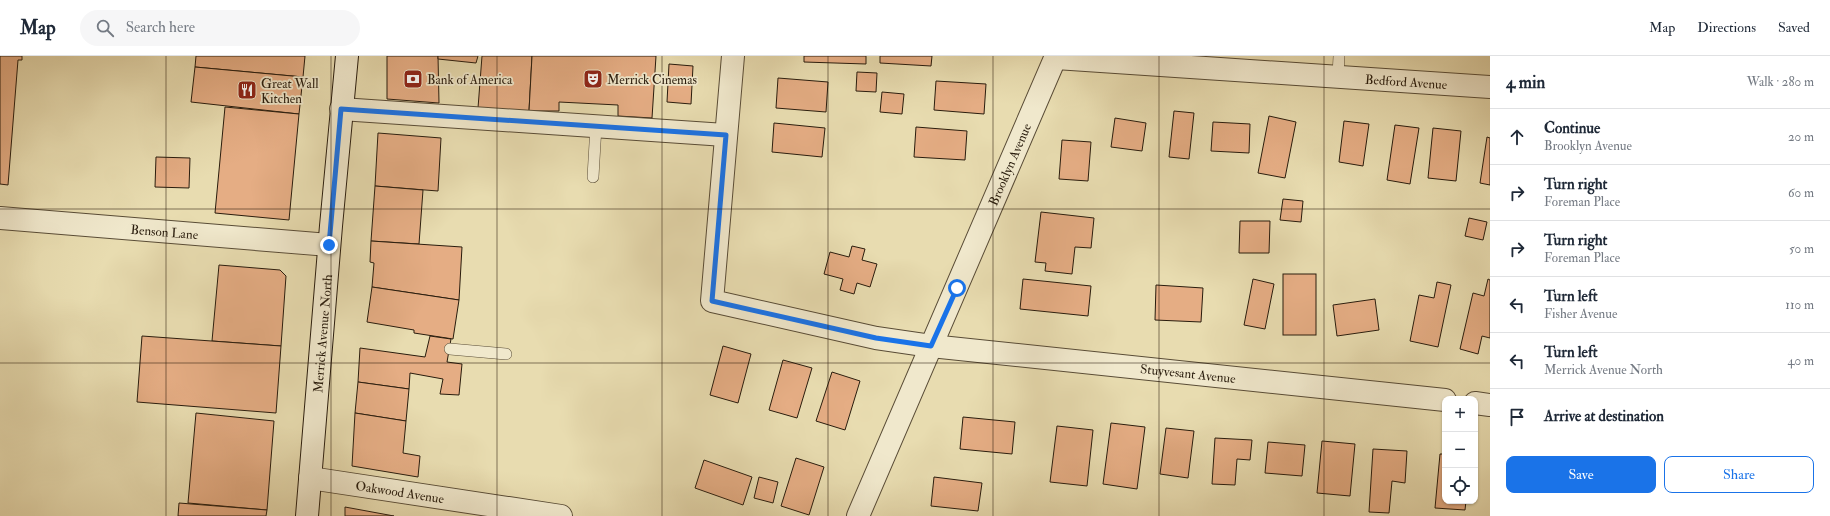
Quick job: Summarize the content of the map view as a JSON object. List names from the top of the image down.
{
  "streets": {
    "street": [
      "Bedford Avenue",
      "Brooklyn Avenue",
      "Benson Lane",
      "Merrick Avenue North",
      "Stuyvesant Avenue",
      "Oakwood Avenue"
    ]
  },
  "crossings": [
    ["Bedford Avenue", "Brooklyn Avenue"],
    ["Brooklyn Avenue", "Stuyvesant Avenue"],
    ["Benson Lane", "Merrick Avenue North"],
    ["Merrick Avenue North", "Oakwood Avenue"]
  ],
  "places": {
    "bank": ["Bank of America"],
    "theatre": ["Merrick Cinemas"],
    "restaurant": ["Great Wall Kitchen"]
  },
  "page": {
    "header": "Map",
    "search": "Search here",
    "nav": ["Map", "Directions", "Saved"],
    "heading": ["4 min", "Walk · 280 m"],
    "list": [
      ["Continue", "Brooklyn Avenue", "20 m"],
      ["Turn right", "Foreman Place", "60 m"],
      ["Turn right", "Foreman Place", "50 m"],
      ["Turn left", "Fisher Avenue", "110 m"],
      ["Turn left", "Merrick Avenue North", "40 m"],
      "Arrive at destination"
    ],
    "map_buttons": ["+", "−"],
    "buttons": ["Save", "Share"]
  }
}
